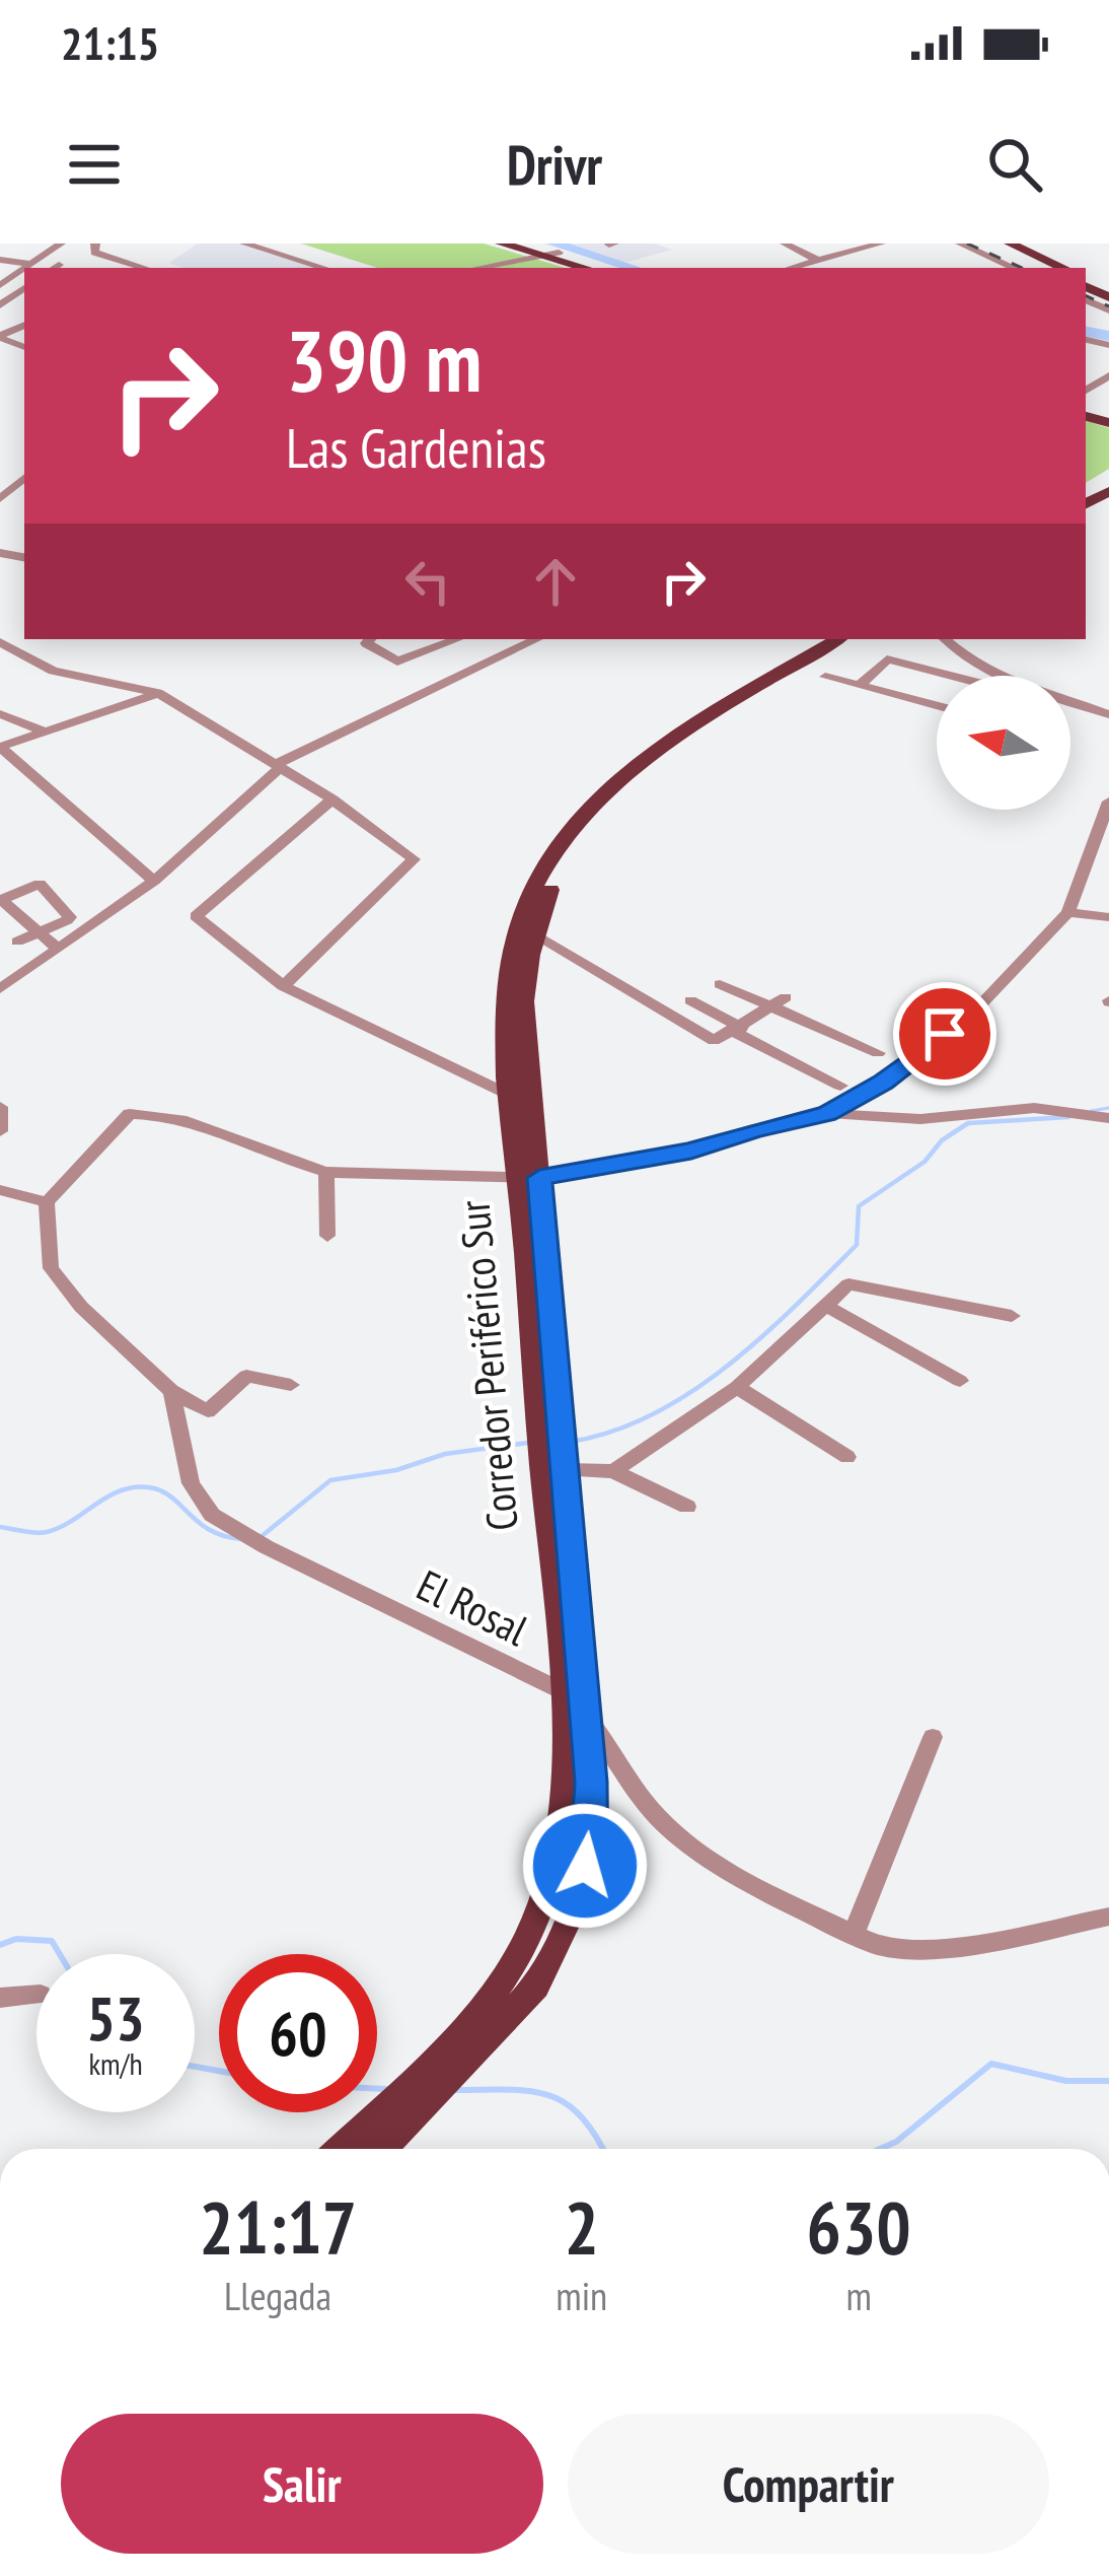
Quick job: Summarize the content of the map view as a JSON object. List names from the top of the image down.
{
  "streets": {
    "main road": ["Corredor Periférico Sur"],
    "street": ["El Rosal"]
  },
  "crossings": [
    ["Corredor Periférico Sur", "El Rosal"]
  ],
  "north": "left",
  "page": {
    "status": "21:15",
    "header": "Drivr",
    "turn": ["390 m", "Las Gardenias"],
    "speed": "53 km/h",
    "limit": "60",
    "eta": [
      "21:17",
      "Llegada",
      "2",
      "min",
      "630",
      "m"
    ],
    "buttons": ["Salir", "Compartir"]
  }
}
